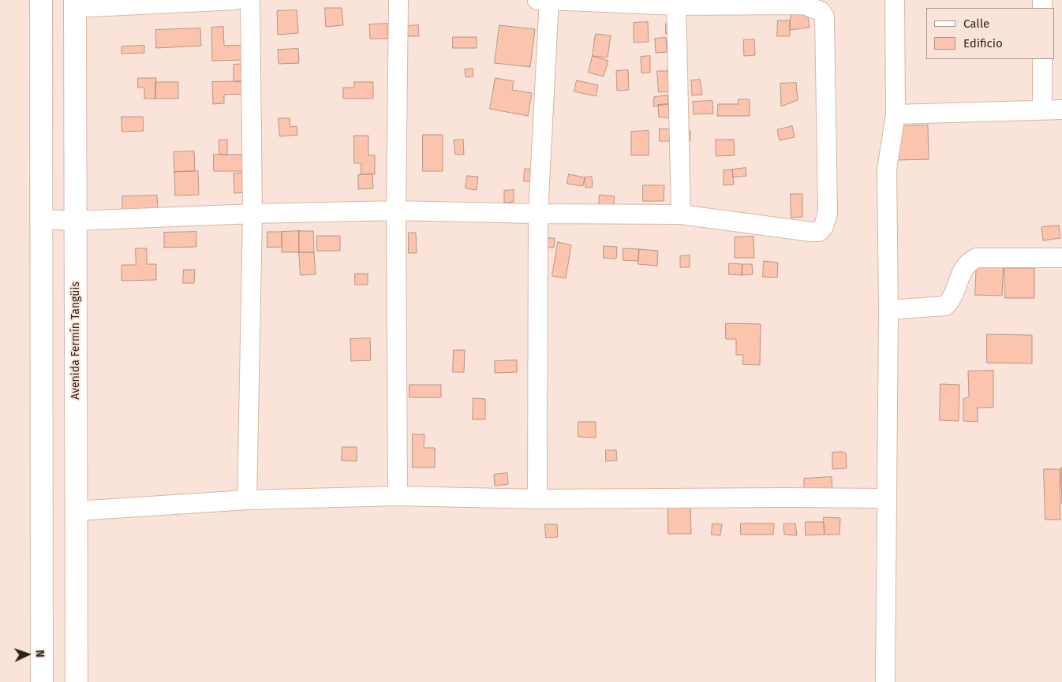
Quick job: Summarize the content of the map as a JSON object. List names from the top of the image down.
{
  "streets": {
    "main road": ["Avenida Fermín Tangüis"]
  },
  "legend": ["Calle", "Edificio"],
  "north": "right"
}
